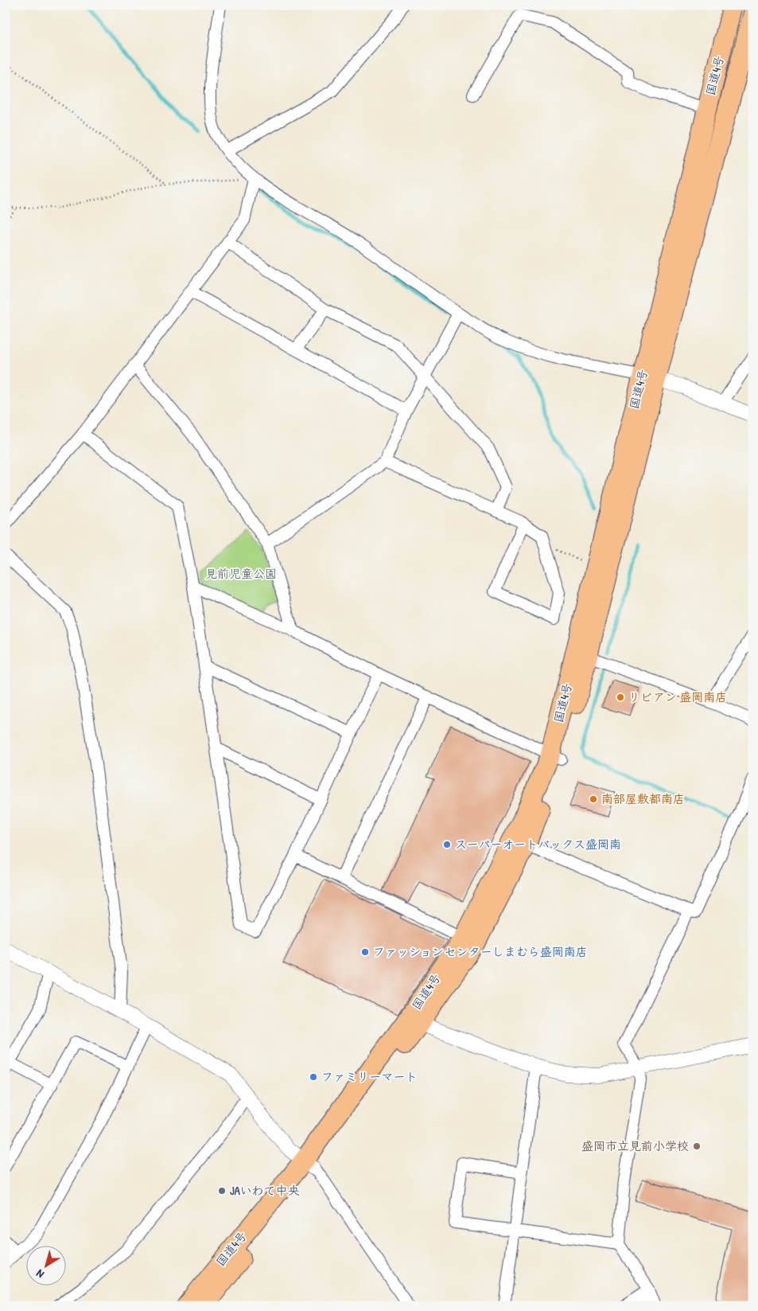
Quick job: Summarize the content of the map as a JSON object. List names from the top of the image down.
{
  "streets": {
    "highway": ["国道4号"]
  },
  "parks": ["見前児童公園"],
  "places": [
    "リビアン 盛岡南店",
    "南部屋敷都南店",
    "スーパーオートバックス盛岡南",
    "ファッションセンターしまむら盛岡南店",
    "ファミリーマート",
    "盛岡市立見前小学校",
    "JAいわて中央"
  ],
  "north": "bottom left"
}
